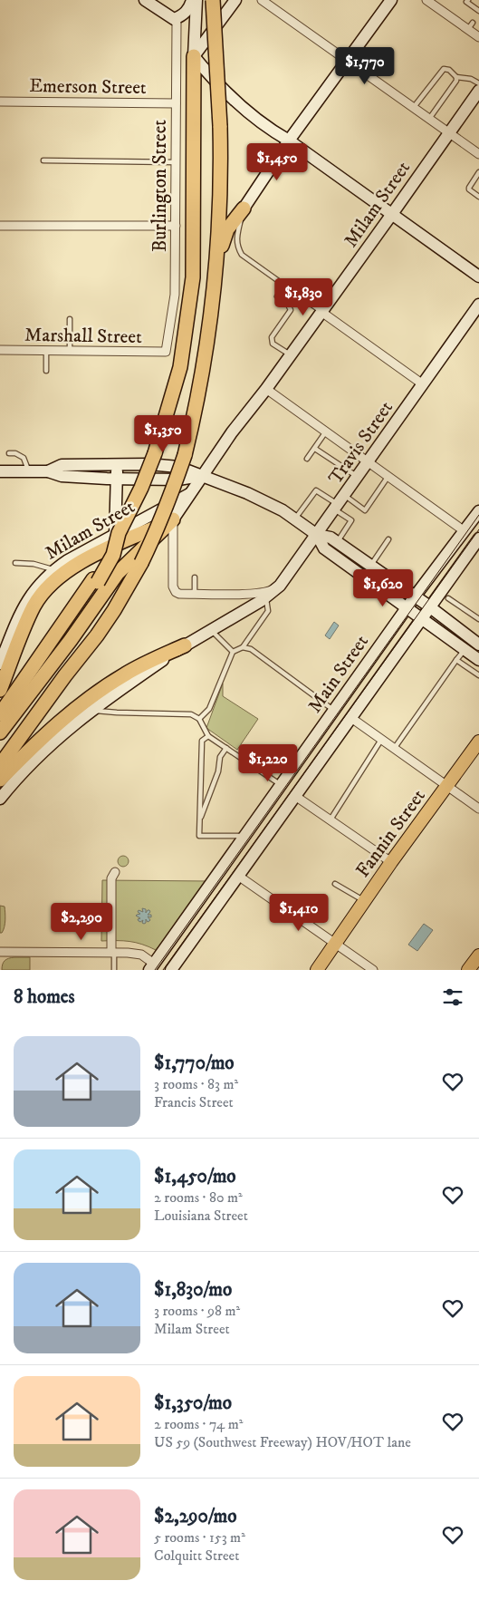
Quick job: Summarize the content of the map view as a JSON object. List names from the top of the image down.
{
  "streets": {
    "main road": [
      "Milam Street",
      "Travis Street",
      "Main Street",
      "Fannin Street"
    ],
    "street": ["Emerson Street", "Burlington Street", "Marshall Street"]
  },
  "crossings": [
    ["Emerson Street", "Burlington Street"],
    ["Burlington Street", "Marshall Street"]
  ],
  "page": {
    "price": [
      "$1,770",
      "$1,450",
      "$1,830",
      "$1,350",
      "$1,620",
      "$1,220",
      "$1,410",
      "$2,290"
    ],
    "heading": "8 homes",
    "list": [
      {
        "name": "$1,770/mo",
        "note": "3 rooms · 83 m² · Francis Street"
      },
      {
        "name": "$1,450/mo",
        "note": "2 rooms · 80 m² · Louisiana Street"
      },
      {
        "name": "$1,830/mo",
        "note": "3 rooms · 98 m² · Milam Street"
      },
      {
        "name": "$1,350/mo",
        "note": "2 rooms · 74 m² · US 59 (Southwest Freeway) HOV/HOT lane"
      },
      {
        "name": "$2,290/mo",
        "note": "5 rooms · 153 m² · Colquitt Street"
      }
    ]
  }
}
